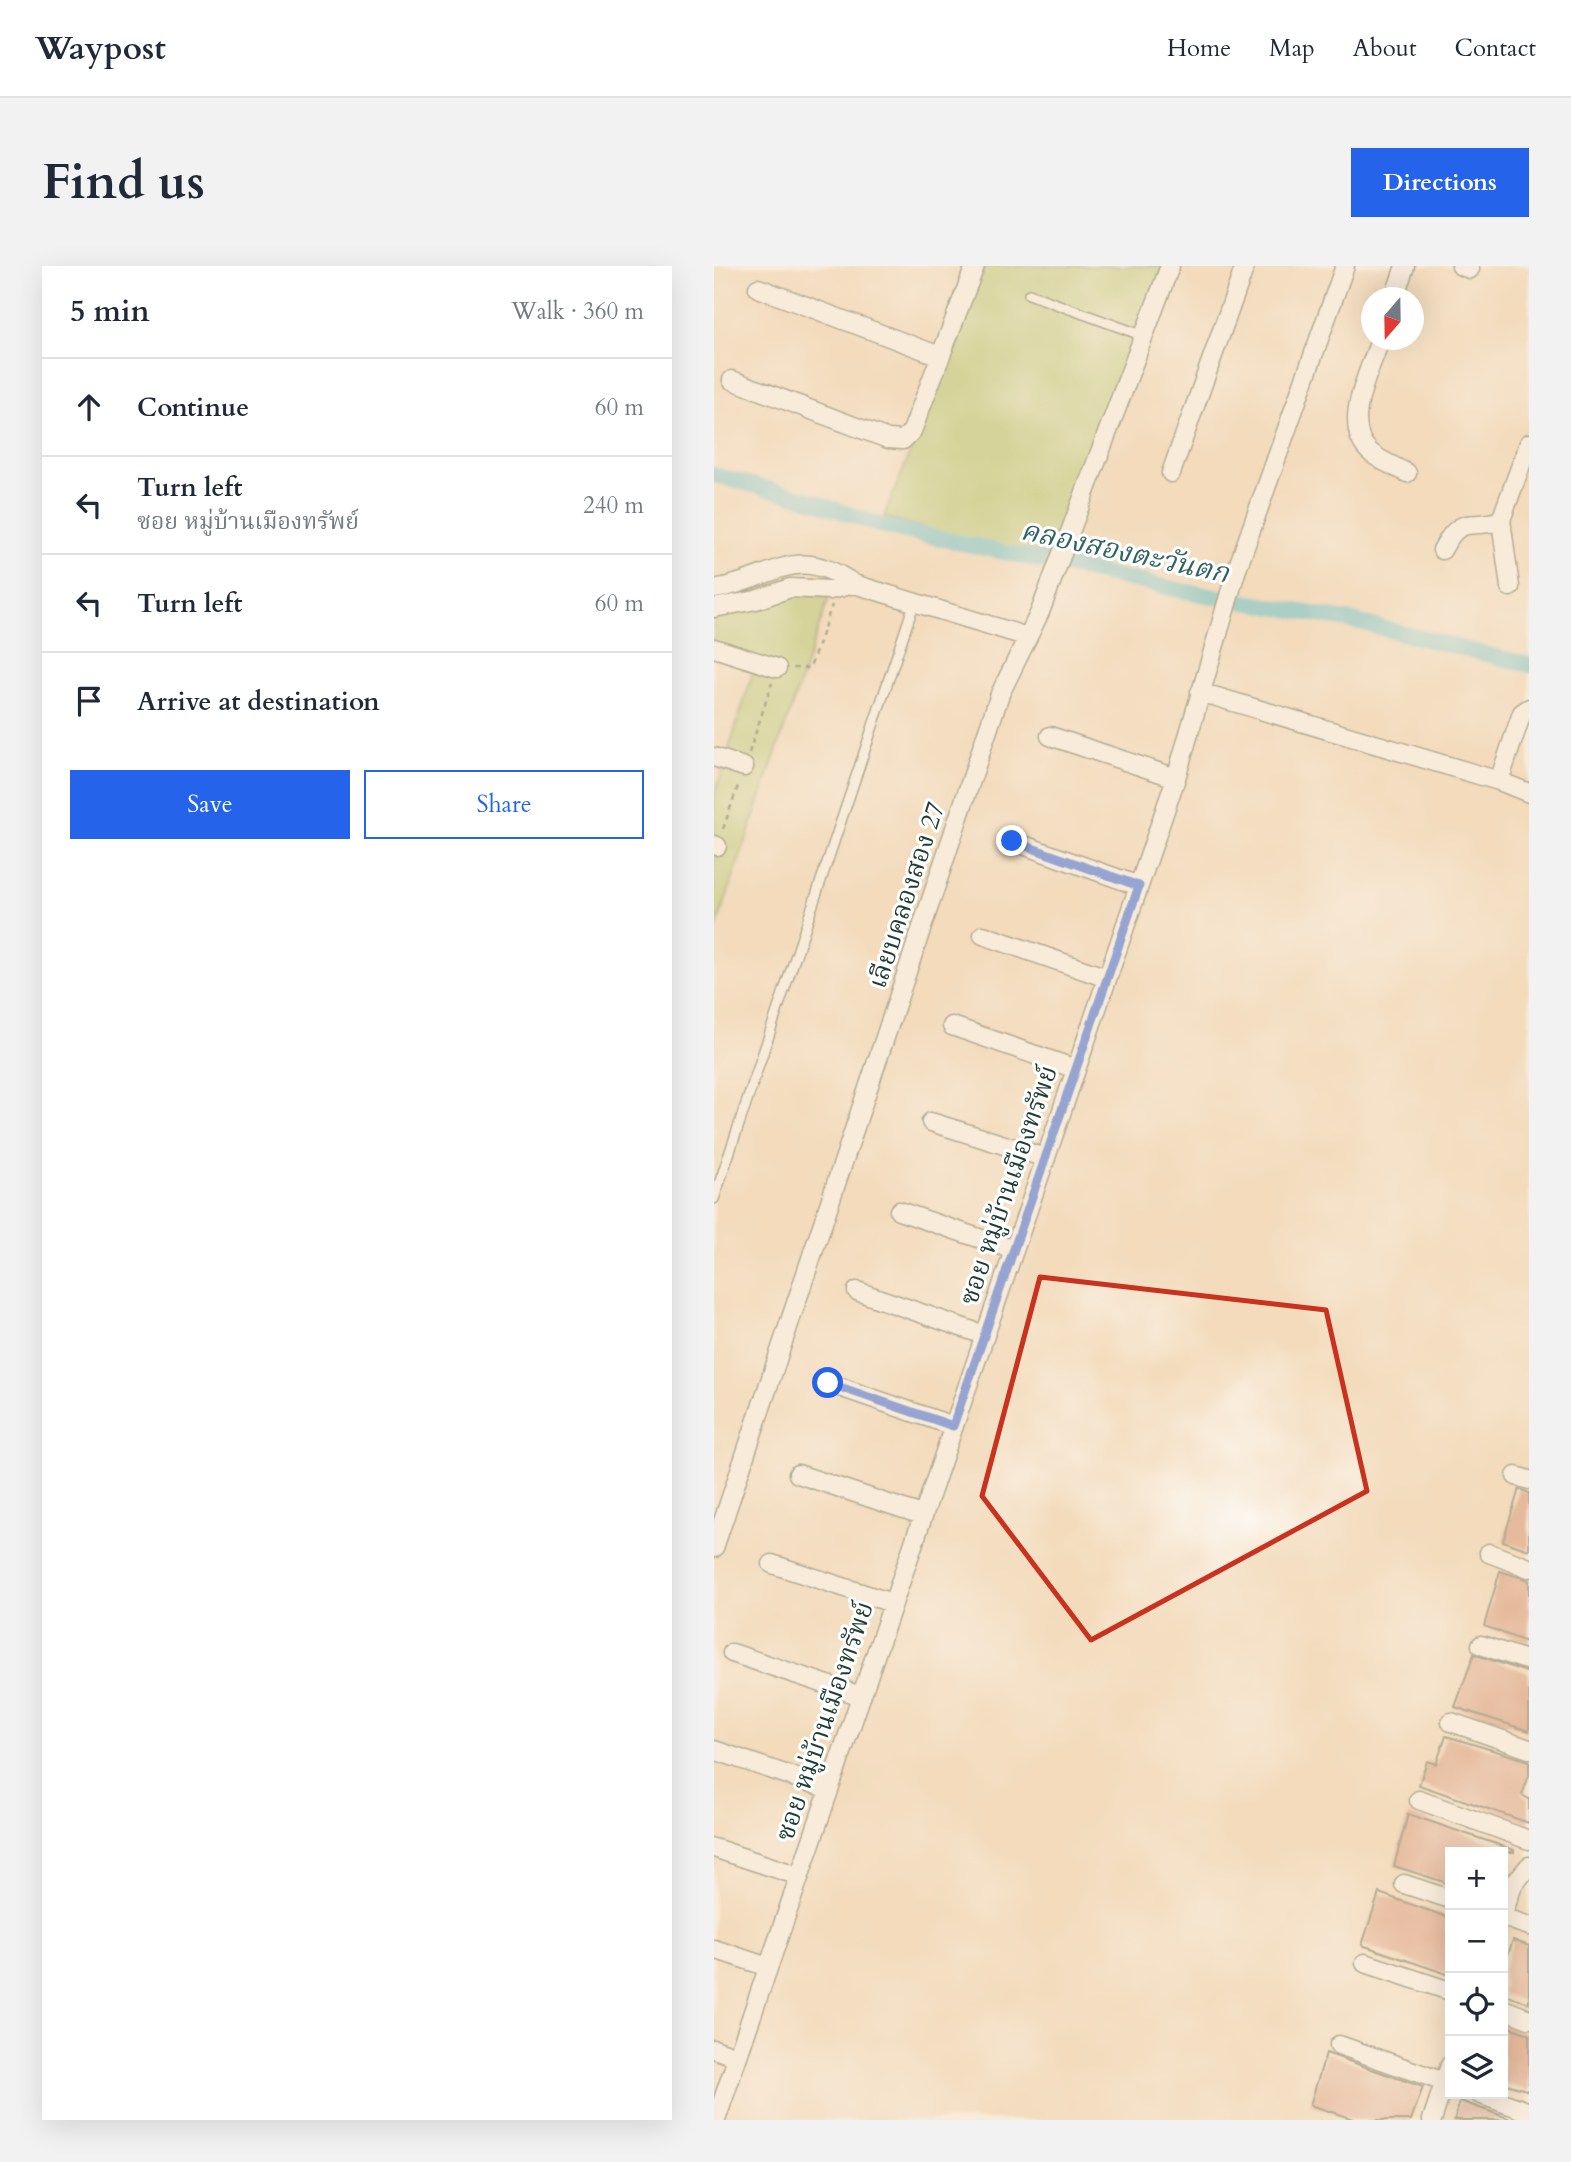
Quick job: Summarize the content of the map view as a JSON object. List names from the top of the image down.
{
  "streets": {
    "street": ["เลียบคลองสอง 27", "ซอย หมู่บ้านเมืองทรัพย์"]
  },
  "water": ["คลองสองตะวันตก"],
  "north": "bottom",
  "page": {
    "header": "Waypost",
    "nav": [
      "Home",
      "Map",
      "About",
      "Contact"
    ],
    "buttons": [
      "Directions",
      ["Save", "Share"]
    ],
    "title": "Find us",
    "heading": ["5 min", "Walk · 360 m"],
    "list": [
      ["Continue", "60 m"],
      ["Turn left", "ซอย หมู่บ้านเมืองทรัพย์", "240 m"],
      ["Turn left", "60 m"],
      "Arrive at destination"
    ],
    "map_buttons": ["+", "−"]
  }
}
